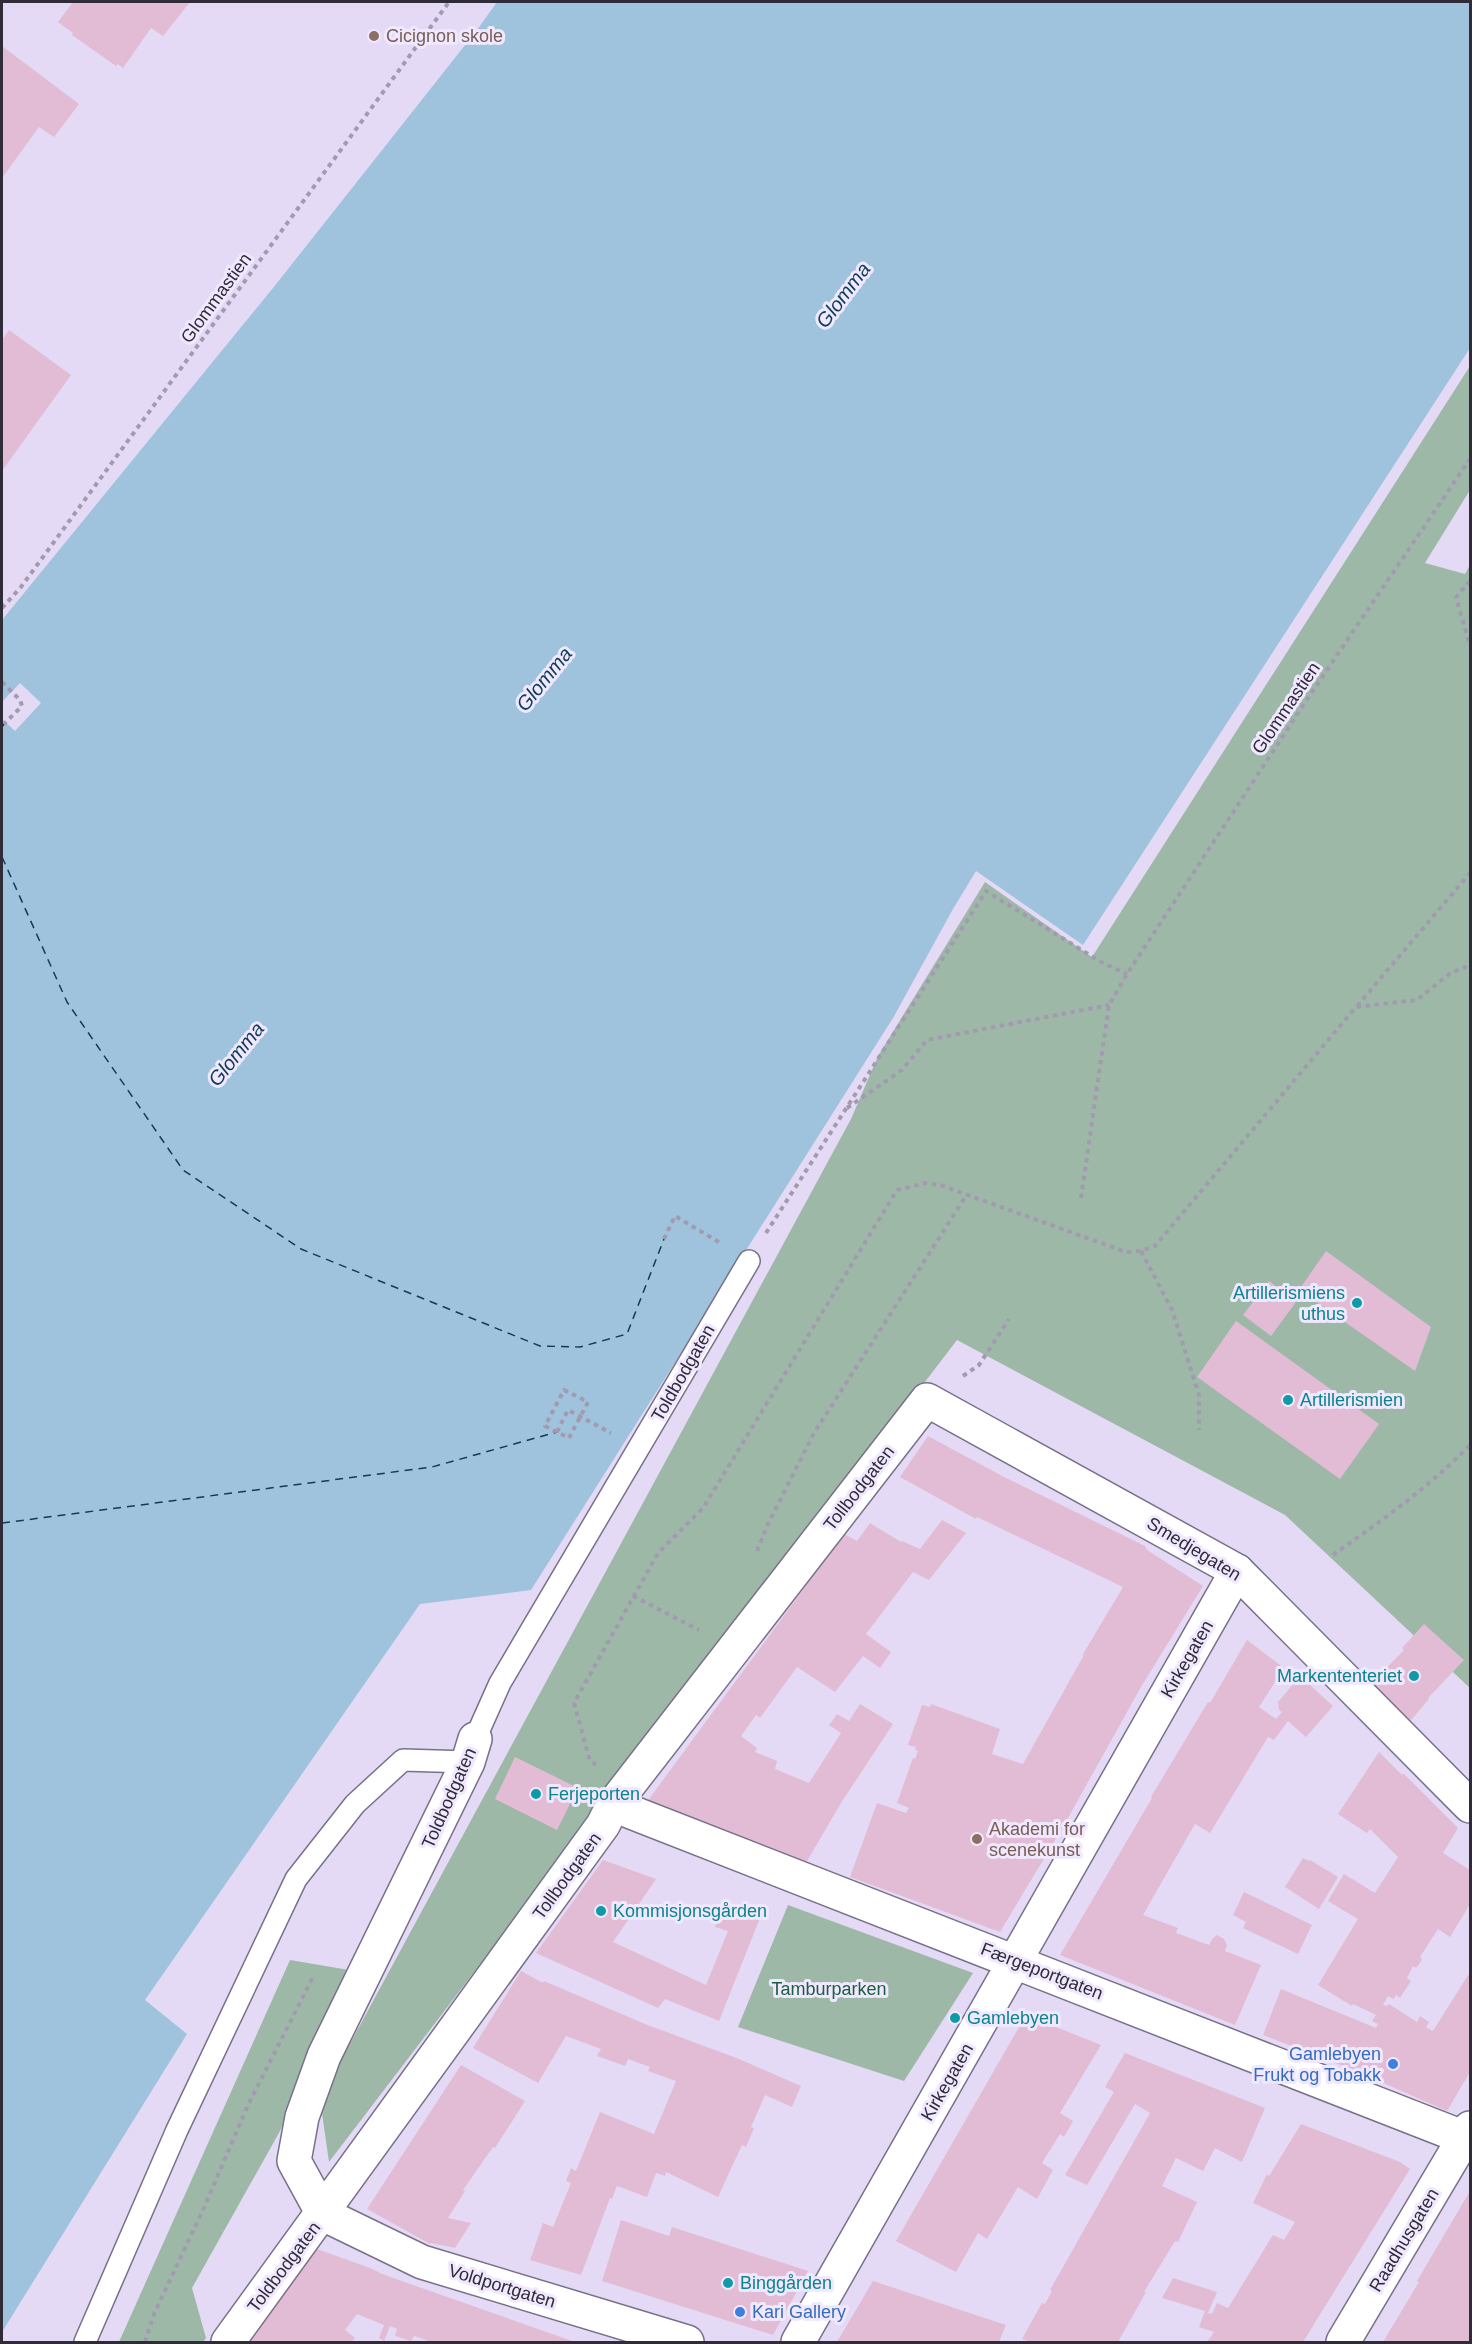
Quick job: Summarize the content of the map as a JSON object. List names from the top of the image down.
{
  "streets": {
    "street": [
      "Toldbodgaten",
      "Tollbodgaten",
      "Smedjegaten",
      "Kirkegaten",
      "Færgeportgaten",
      "Raadhusgaten",
      "Voldportgaten"
    ],
    "path": ["Glommastien"]
  },
  "crossings": [
    ["Toldbodgaten", "Tollbodgaten"],
    ["Toldbodgaten", "Voldportgaten"],
    ["Tollbodgaten", "Smedjegaten"],
    ["Tollbodgaten", "Færgeportgaten"],
    ["Tollbodgaten", "Voldportgaten"],
    ["Smedjegaten", "Kirkegaten"],
    ["Kirkegaten", "Færgeportgaten"],
    ["Færgeportgaten", "Raadhusgaten"]
  ],
  "water": ["Glomma"],
  "parks": ["Tamburparken"],
  "places": [
    "Cicignon skole",
    "Artillerismiens uthus",
    "Artillerismien",
    "Markententeriet",
    "Ferjeporten",
    "Akademi for scenekunst",
    "Kommisjonsgården",
    "Gamlebyen",
    "Gamlebyen Frukt og Tobakk",
    "Binggården",
    "Kari Gallery"
  ]
}
